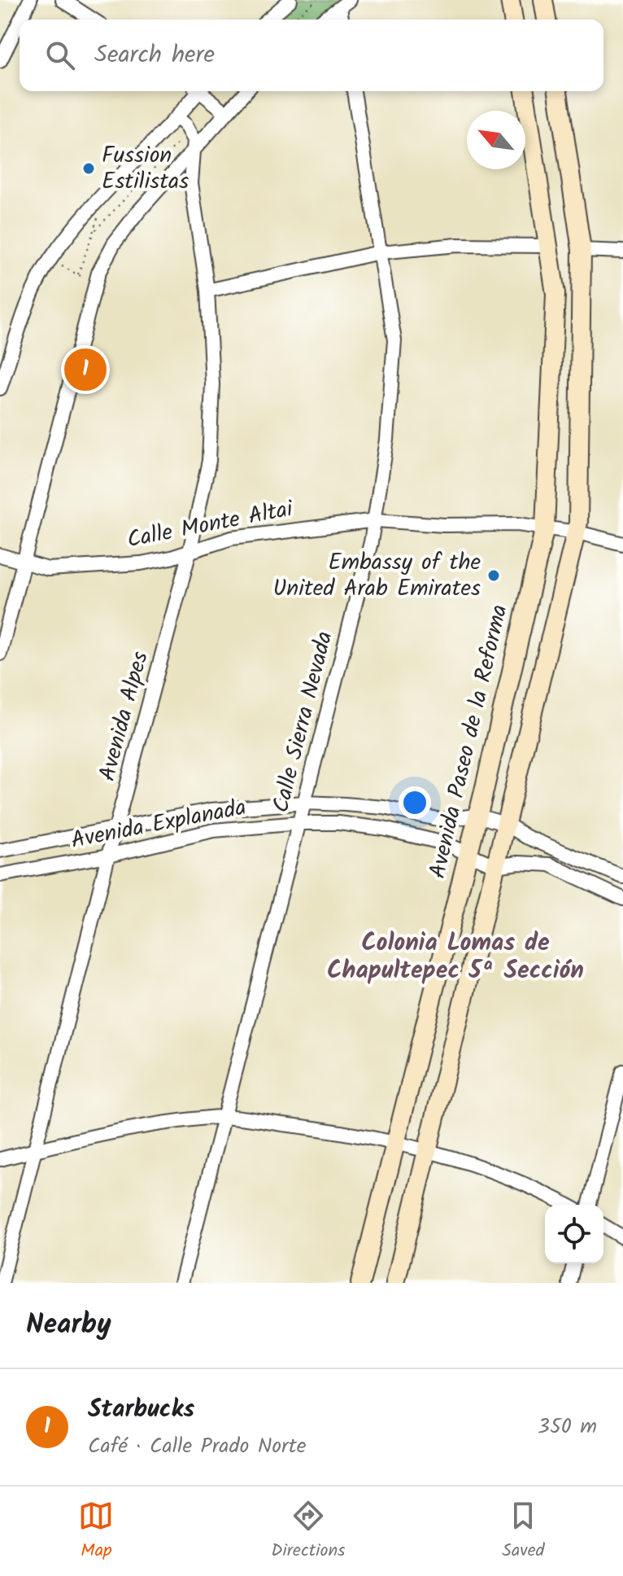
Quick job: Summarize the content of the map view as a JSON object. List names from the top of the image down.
{
  "streets": {
    "main road": ["Avenida Paseo de la Reforma"],
    "street": [
      "Calle Monte Altai",
      "Avenida Alpes",
      "Calle Sierra Nevada",
      "Avenida Explanada"
    ]
  },
  "crossings": [
    ["Calle Monte Altai", "Avenida Alpes"],
    ["Calle Monte Altai", "Calle Sierra Nevada"],
    ["Calle Monte Altai", "Avenida Paseo de la Reforma"],
    ["Avenida Alpes", "Avenida Explanada"],
    ["Calle Sierra Nevada", "Avenida Explanada"],
    ["Avenida Paseo de la Reforma", "Avenida Explanada"]
  ],
  "districts": ["Colonia Lomas de Chapultepec 5ª Sección"],
  "places": ["Fussion Estilistas", "Embassy of the United Arab Emirates"],
  "north": "top left",
  "page": {
    "search": "Search here",
    "pins": "1",
    "heading": "Nearby",
    "list": [
      {
        "mark": "1",
        "name": "Starbucks",
        "note": "Café · Calle Prado Norte",
        "value": "350 m"
      }
    ],
    "nav": ["Map", "Directions", "Saved"]
  }
}
